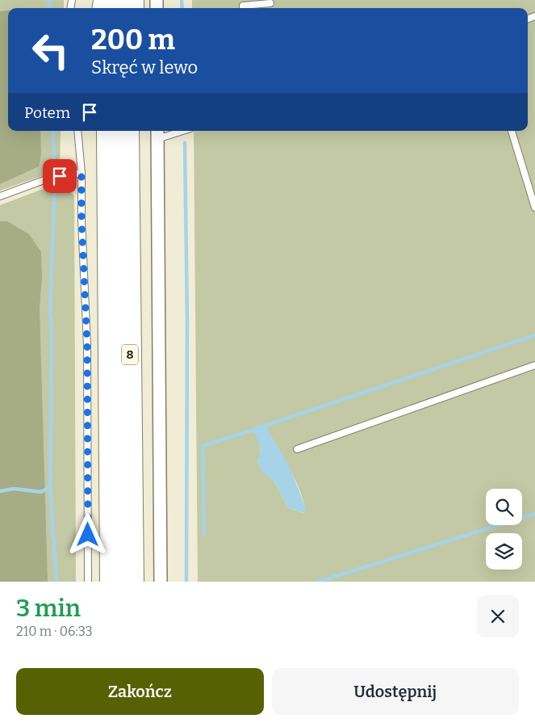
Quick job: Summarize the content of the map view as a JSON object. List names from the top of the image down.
{
  "streets": {
    "highway": ["8"]
  },
  "page": {
    "turn": ["200 m", "Skręć w lewo"],
    "then": "Potem",
    "heading": ["3 min", "210 m · 06:33"],
    "buttons": ["Zakończ", "Udostępnij"]
  }
}
